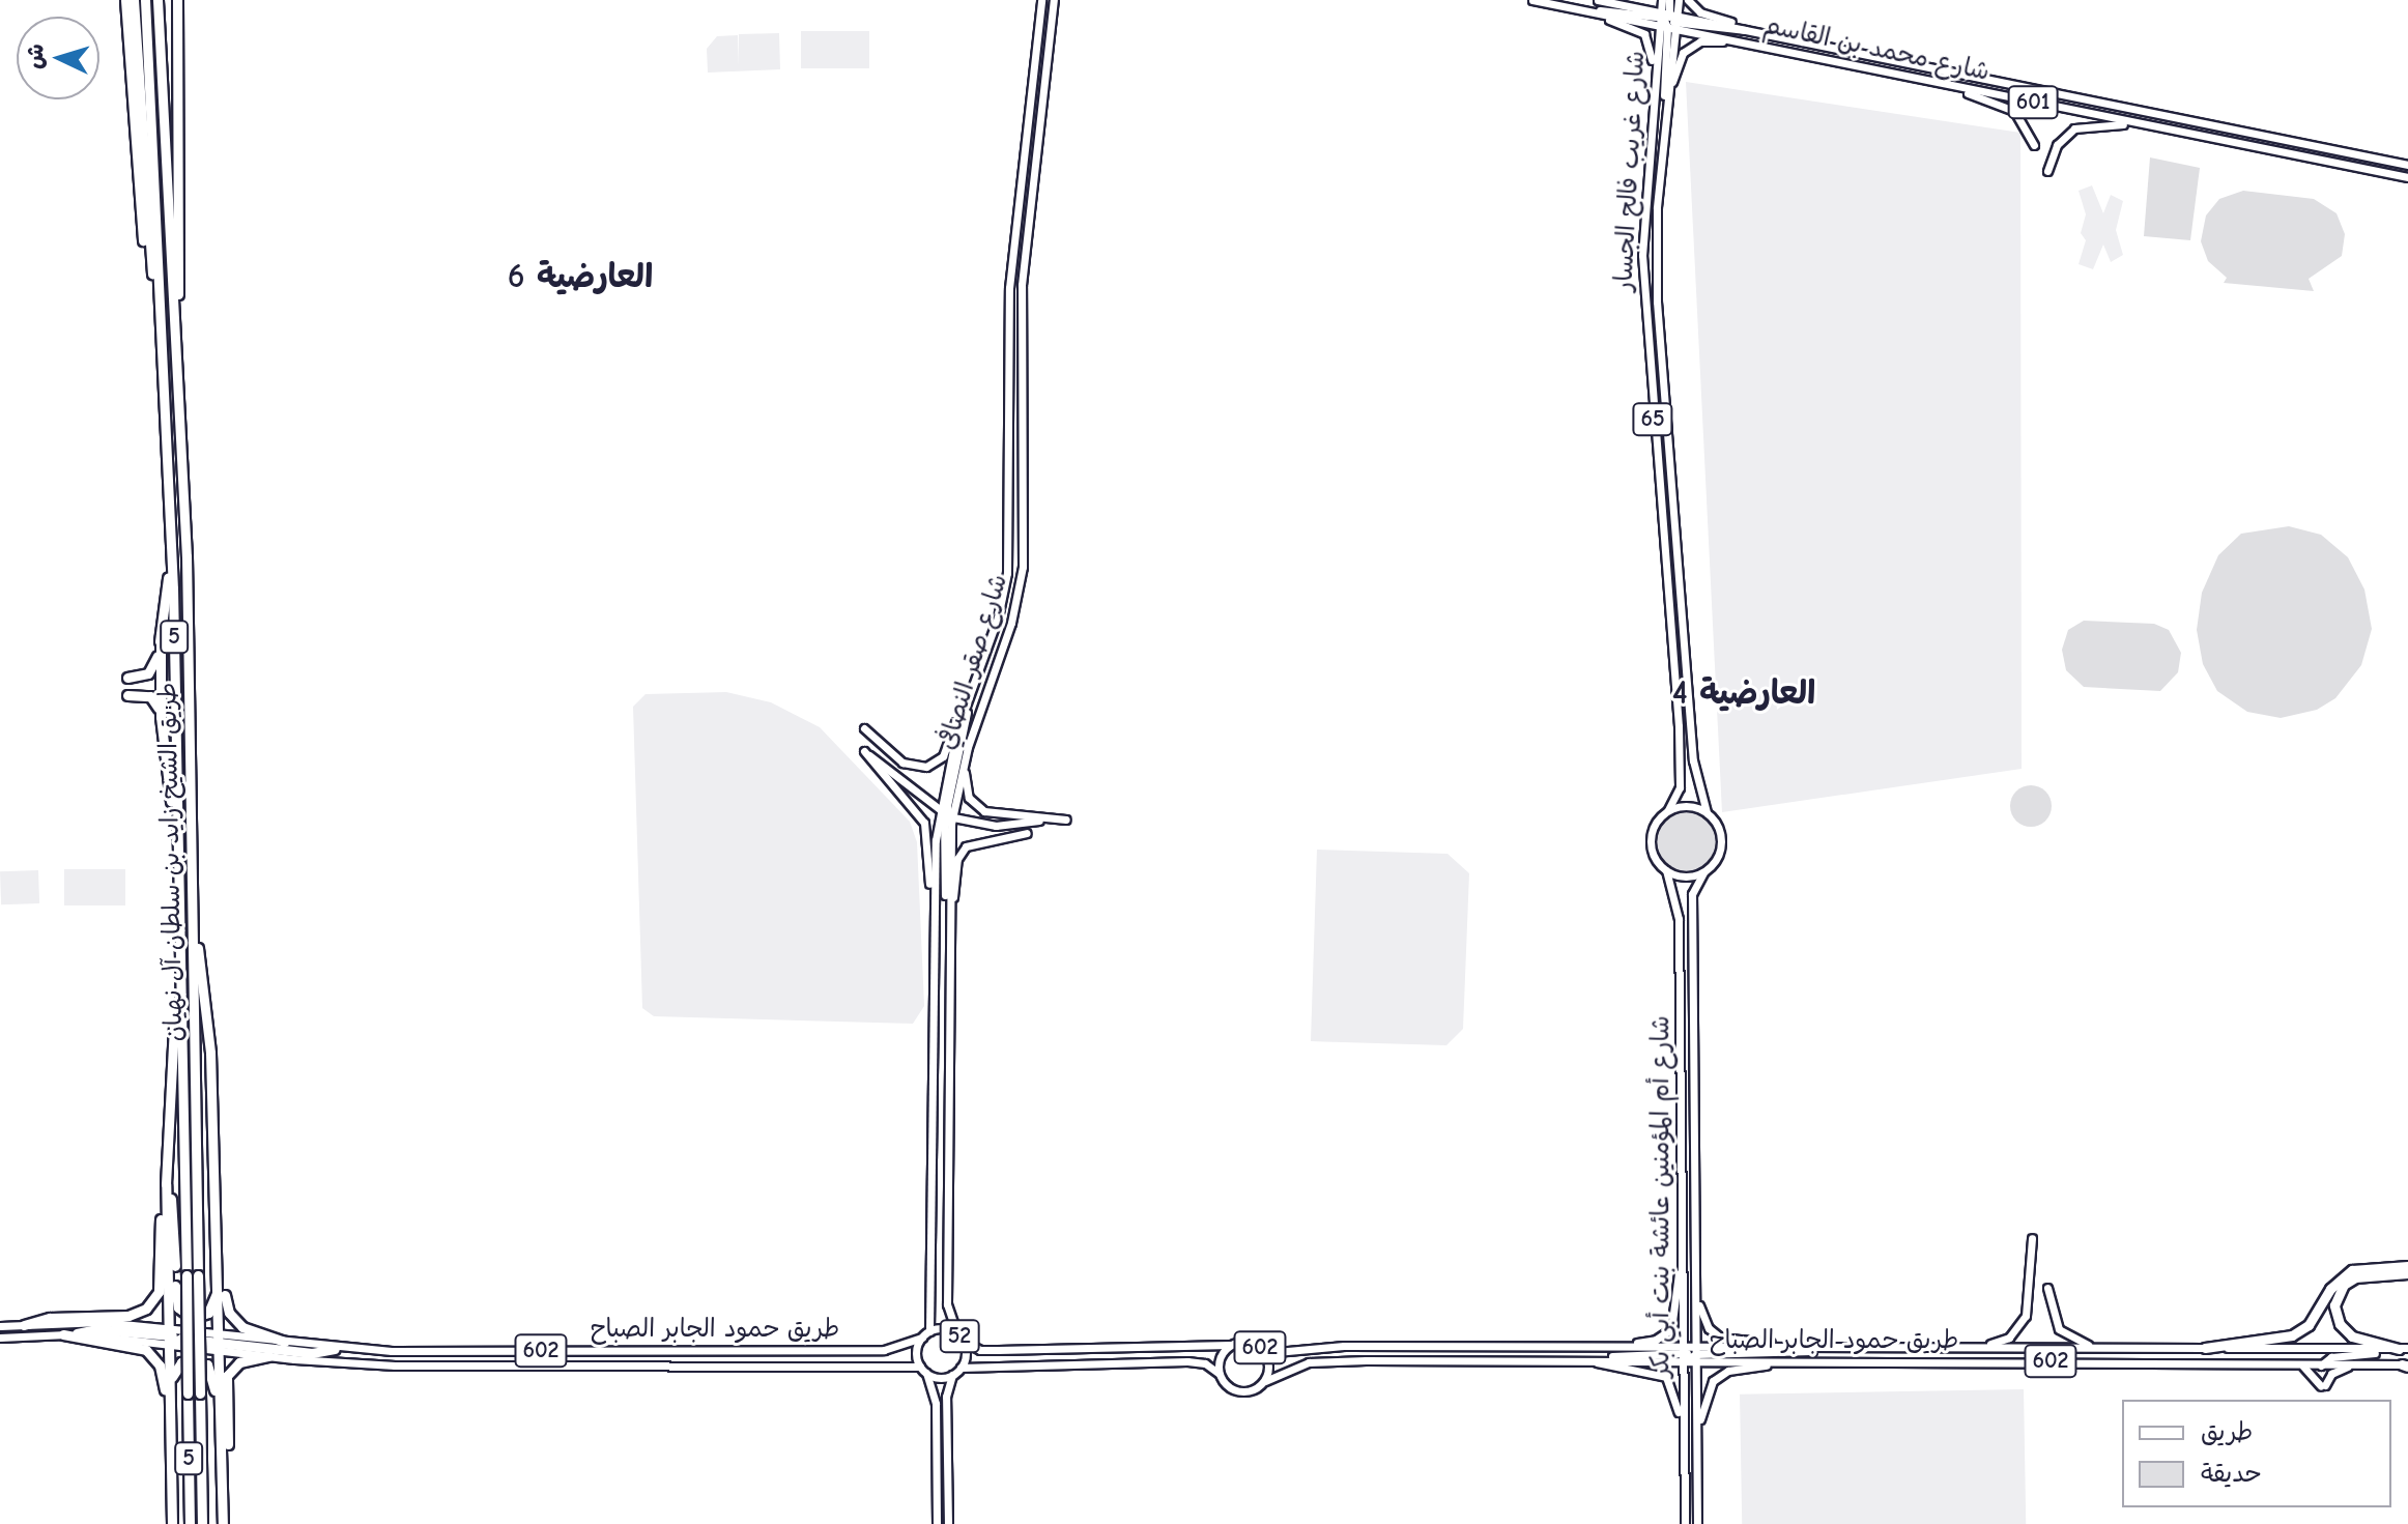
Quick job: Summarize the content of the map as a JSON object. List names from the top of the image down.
{
  "streets": {
    "highway": ["5", "طريق الشيخ زايد بن سلطان آل نهيان"],
    "main road": [
      "شارع محمد بن القاسم",
      "601",
      "شارع غريب فالح الجسار",
      "65",
      "شارع صقر النصافي",
      "شارع أم المؤمنين عائشة بنت أبي بكر",
      "طريق حمود الجابر الصباح",
      "52",
      "602"
    ]
  },
  "crossings": [
    ["شارع محمد بن القاسم", "شارع غريب فالح الجسار"],
    ["شارع غريب فالح الجسار", "65"],
    ["شارع غريب فالح الجسار", "شارع أم المؤمنين عائشة بنت أبي بكر"],
    ["65", "شارع أم المؤمنين عائشة بنت أبي بكر"],
    ["شارع صقر النصافي", "طريق حمود الجابر الصباح"],
    ["شارع صقر النصافي", "52"],
    ["شارع صقر النصافي", "602"],
    ["شارع أم المؤمنين عائشة بنت أبي بكر", "طريق حمود الجابر الصباح"],
    ["طريق حمود الجابر الصباح", "52"],
    ["طريق حمود الجابر الصباح", "602"],
    ["52", "602"]
  ],
  "districts": ["العارضية 6", "العارضية 4"],
  "legend": ["طريق", "حديقة"],
  "north": "left"
}
